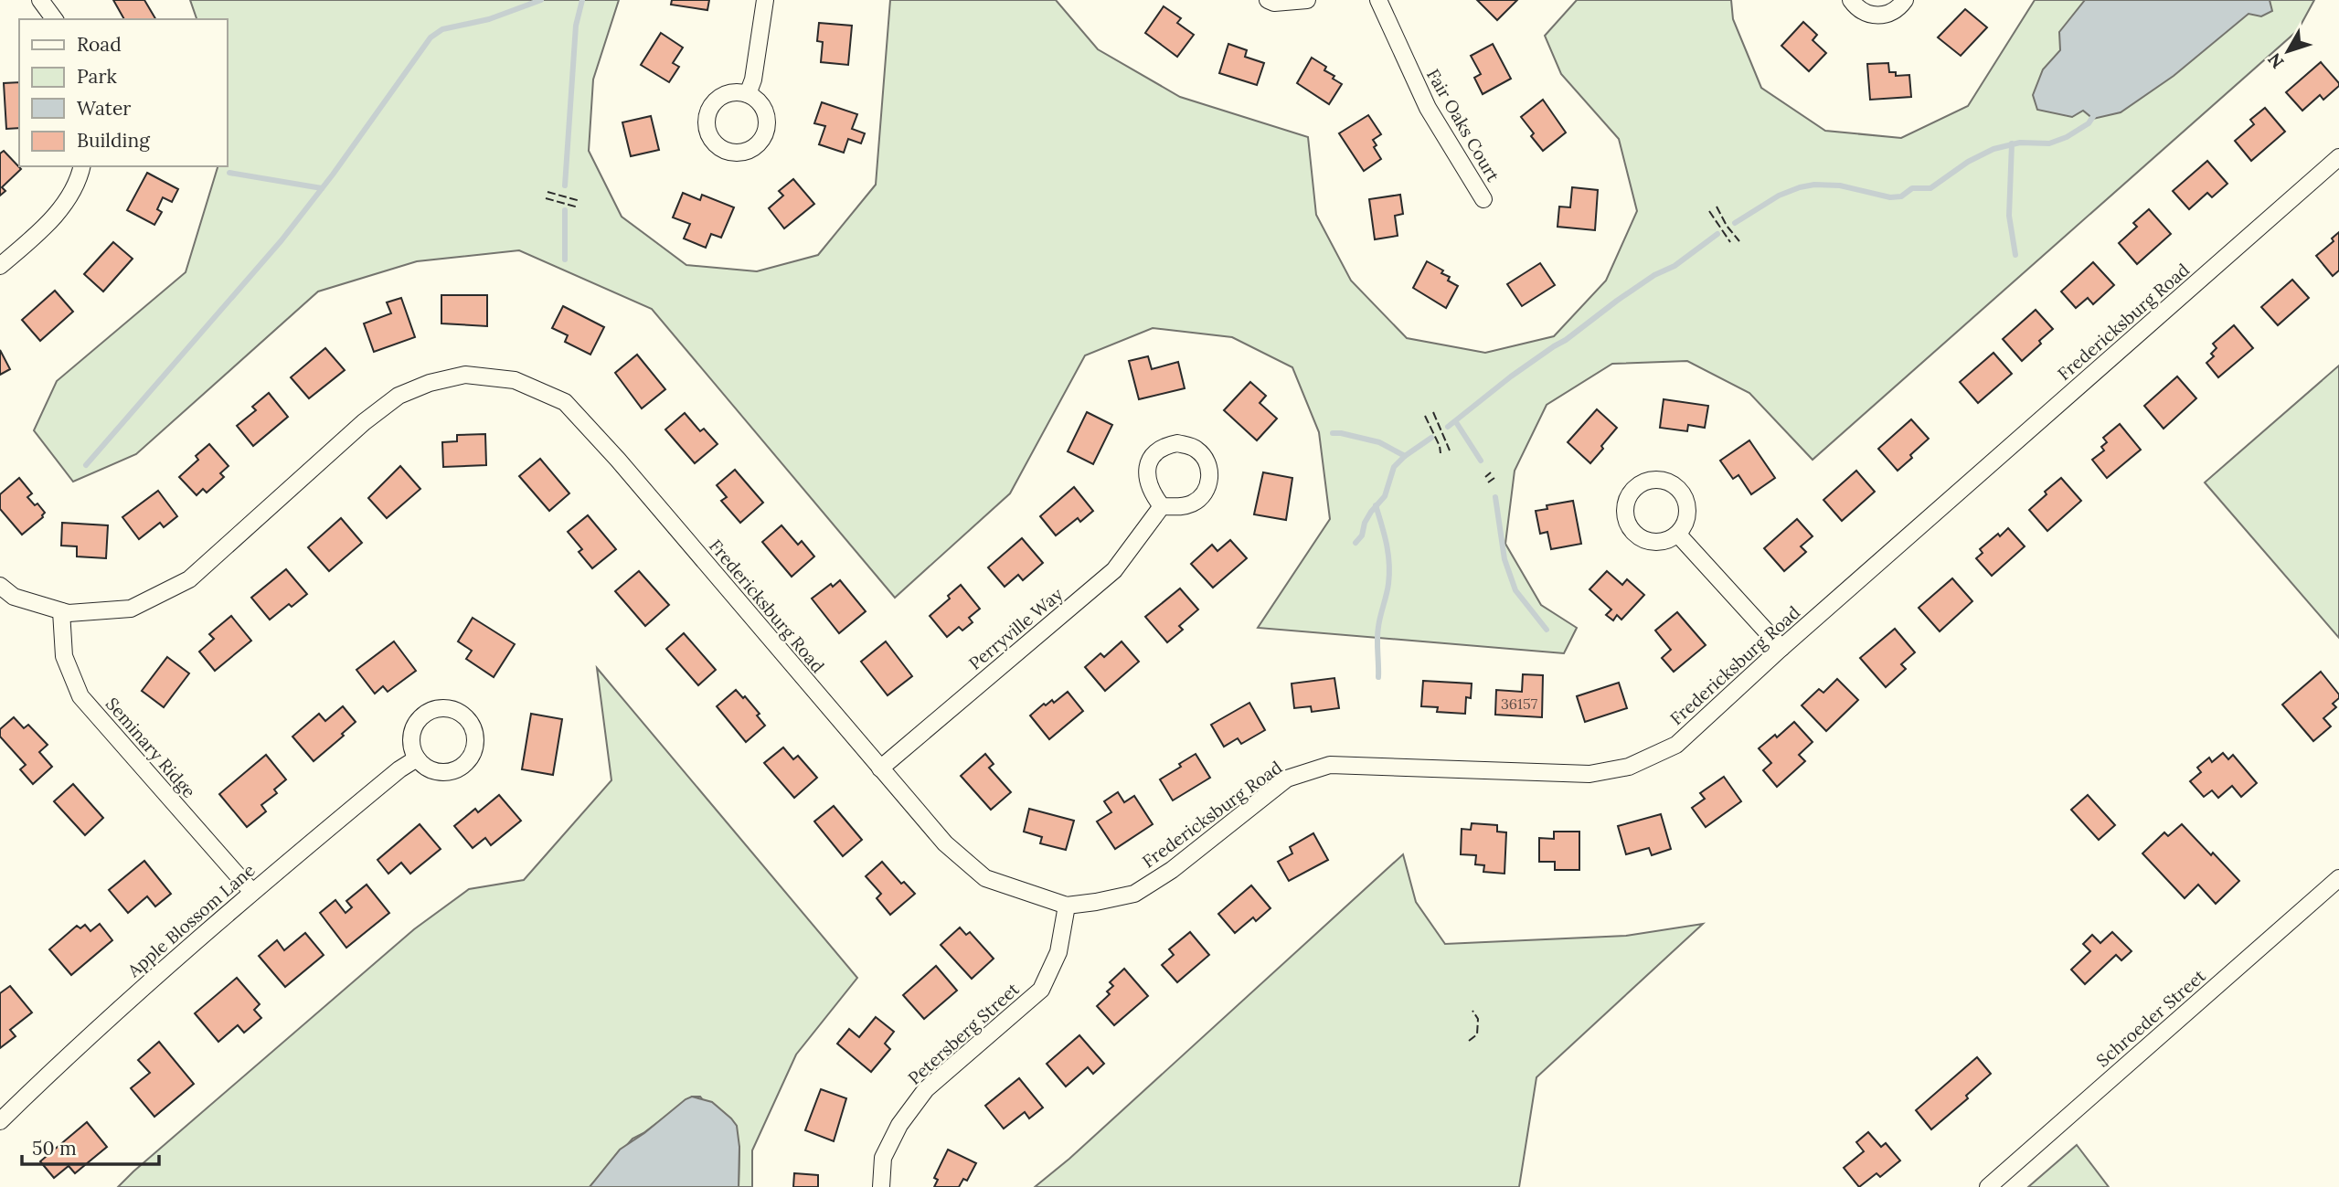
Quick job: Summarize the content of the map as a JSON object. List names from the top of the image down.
{
  "streets": {
    "street": [
      "Fair Oaks Court",
      "Fredericksburg Road",
      "Perryville Way",
      "Seminary Ridge",
      "Apple Blossom Lane",
      "Schroeder Street",
      "Petersberg Street"
    ]
  },
  "crossings": [
    ["Fredericksburg Road", "Perryville Way"],
    ["Fredericksburg Road", "Seminary Ridge"],
    ["Fredericksburg Road", "Petersberg Street"],
    ["Seminary Ridge", "Apple Blossom Lane"]
  ],
  "house_numbers": ["36157"],
  "legend": [
    "Road",
    "Park",
    "Water",
    "Building"
  ],
  "scale_bar": "50 m",
  "north": "bottom left"
}
